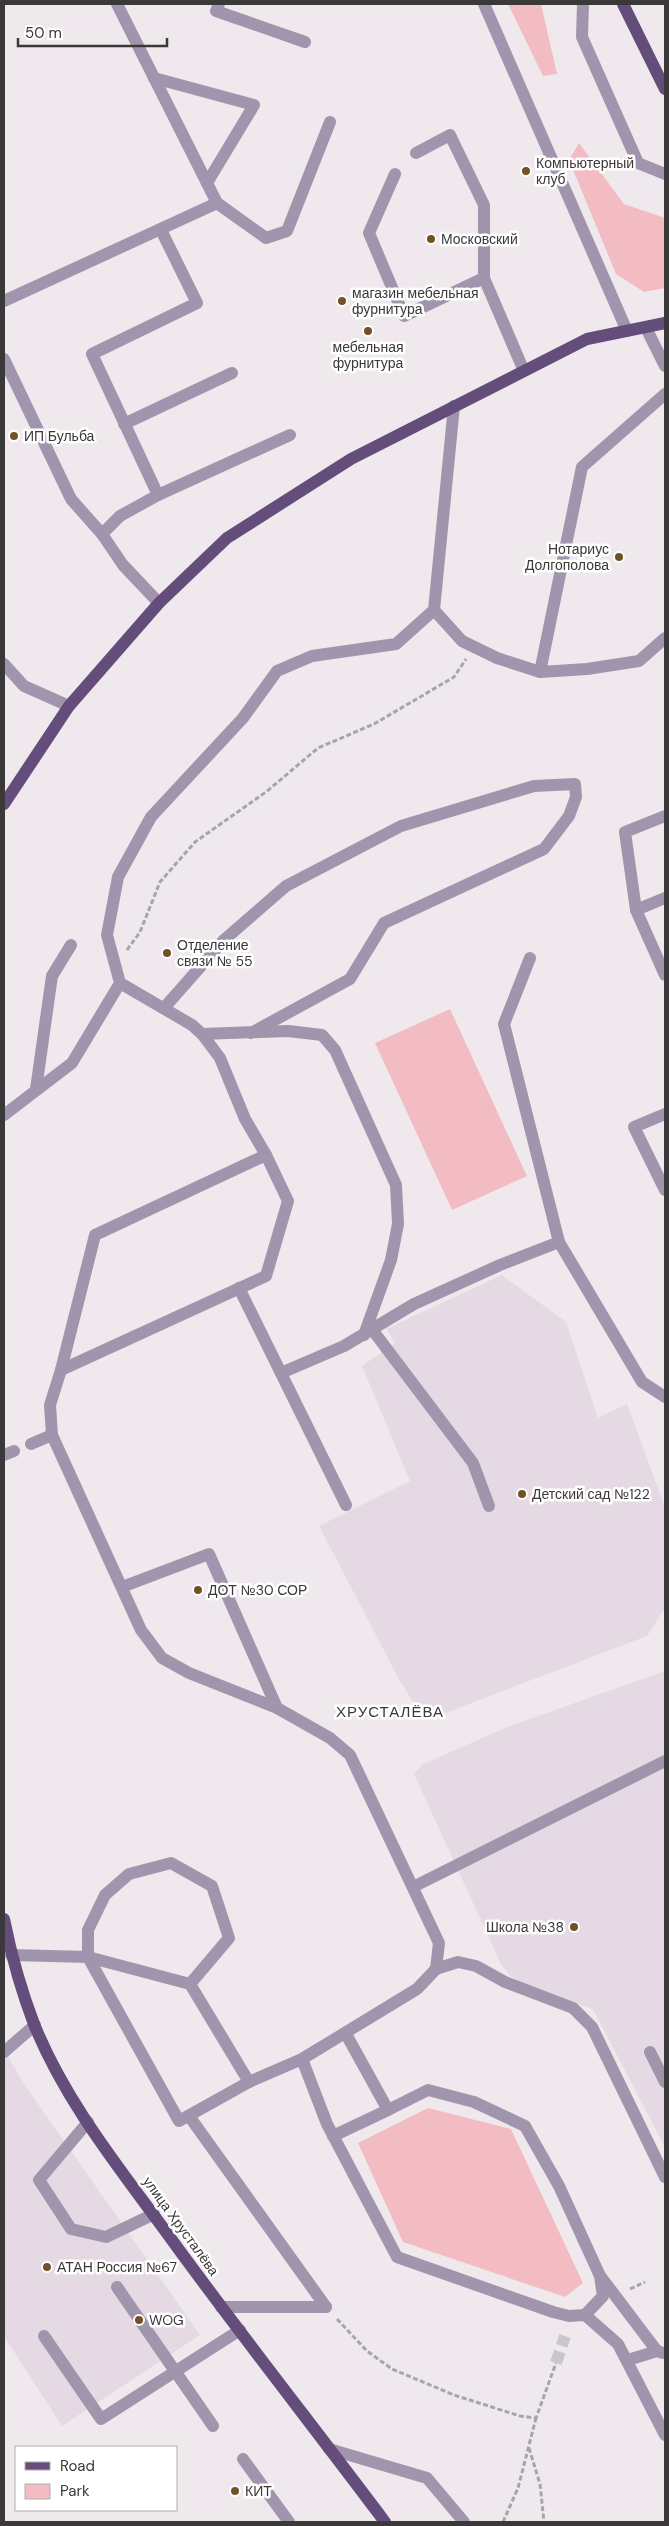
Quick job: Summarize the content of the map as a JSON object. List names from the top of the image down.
{
  "streets": {
    "main road": ["улица Хрусталёва"]
  },
  "districts": ["ХРУСТАЛЁВА"],
  "places": [
    "Компьютерный клуб",
    "Московский",
    "магазин мебельная фурнитура",
    "мебельная фурнитура",
    "ИП Бульба",
    "Нотариус Долгополова",
    "Отделение связи № 55",
    "Детский сад №122",
    "ДОТ №30 СОР",
    "Школа №38",
    "АТАН Россия №67",
    "WOG",
    "КИТ"
  ],
  "legend": ["Road", "Park"],
  "scale_bar": "50 m"
}
